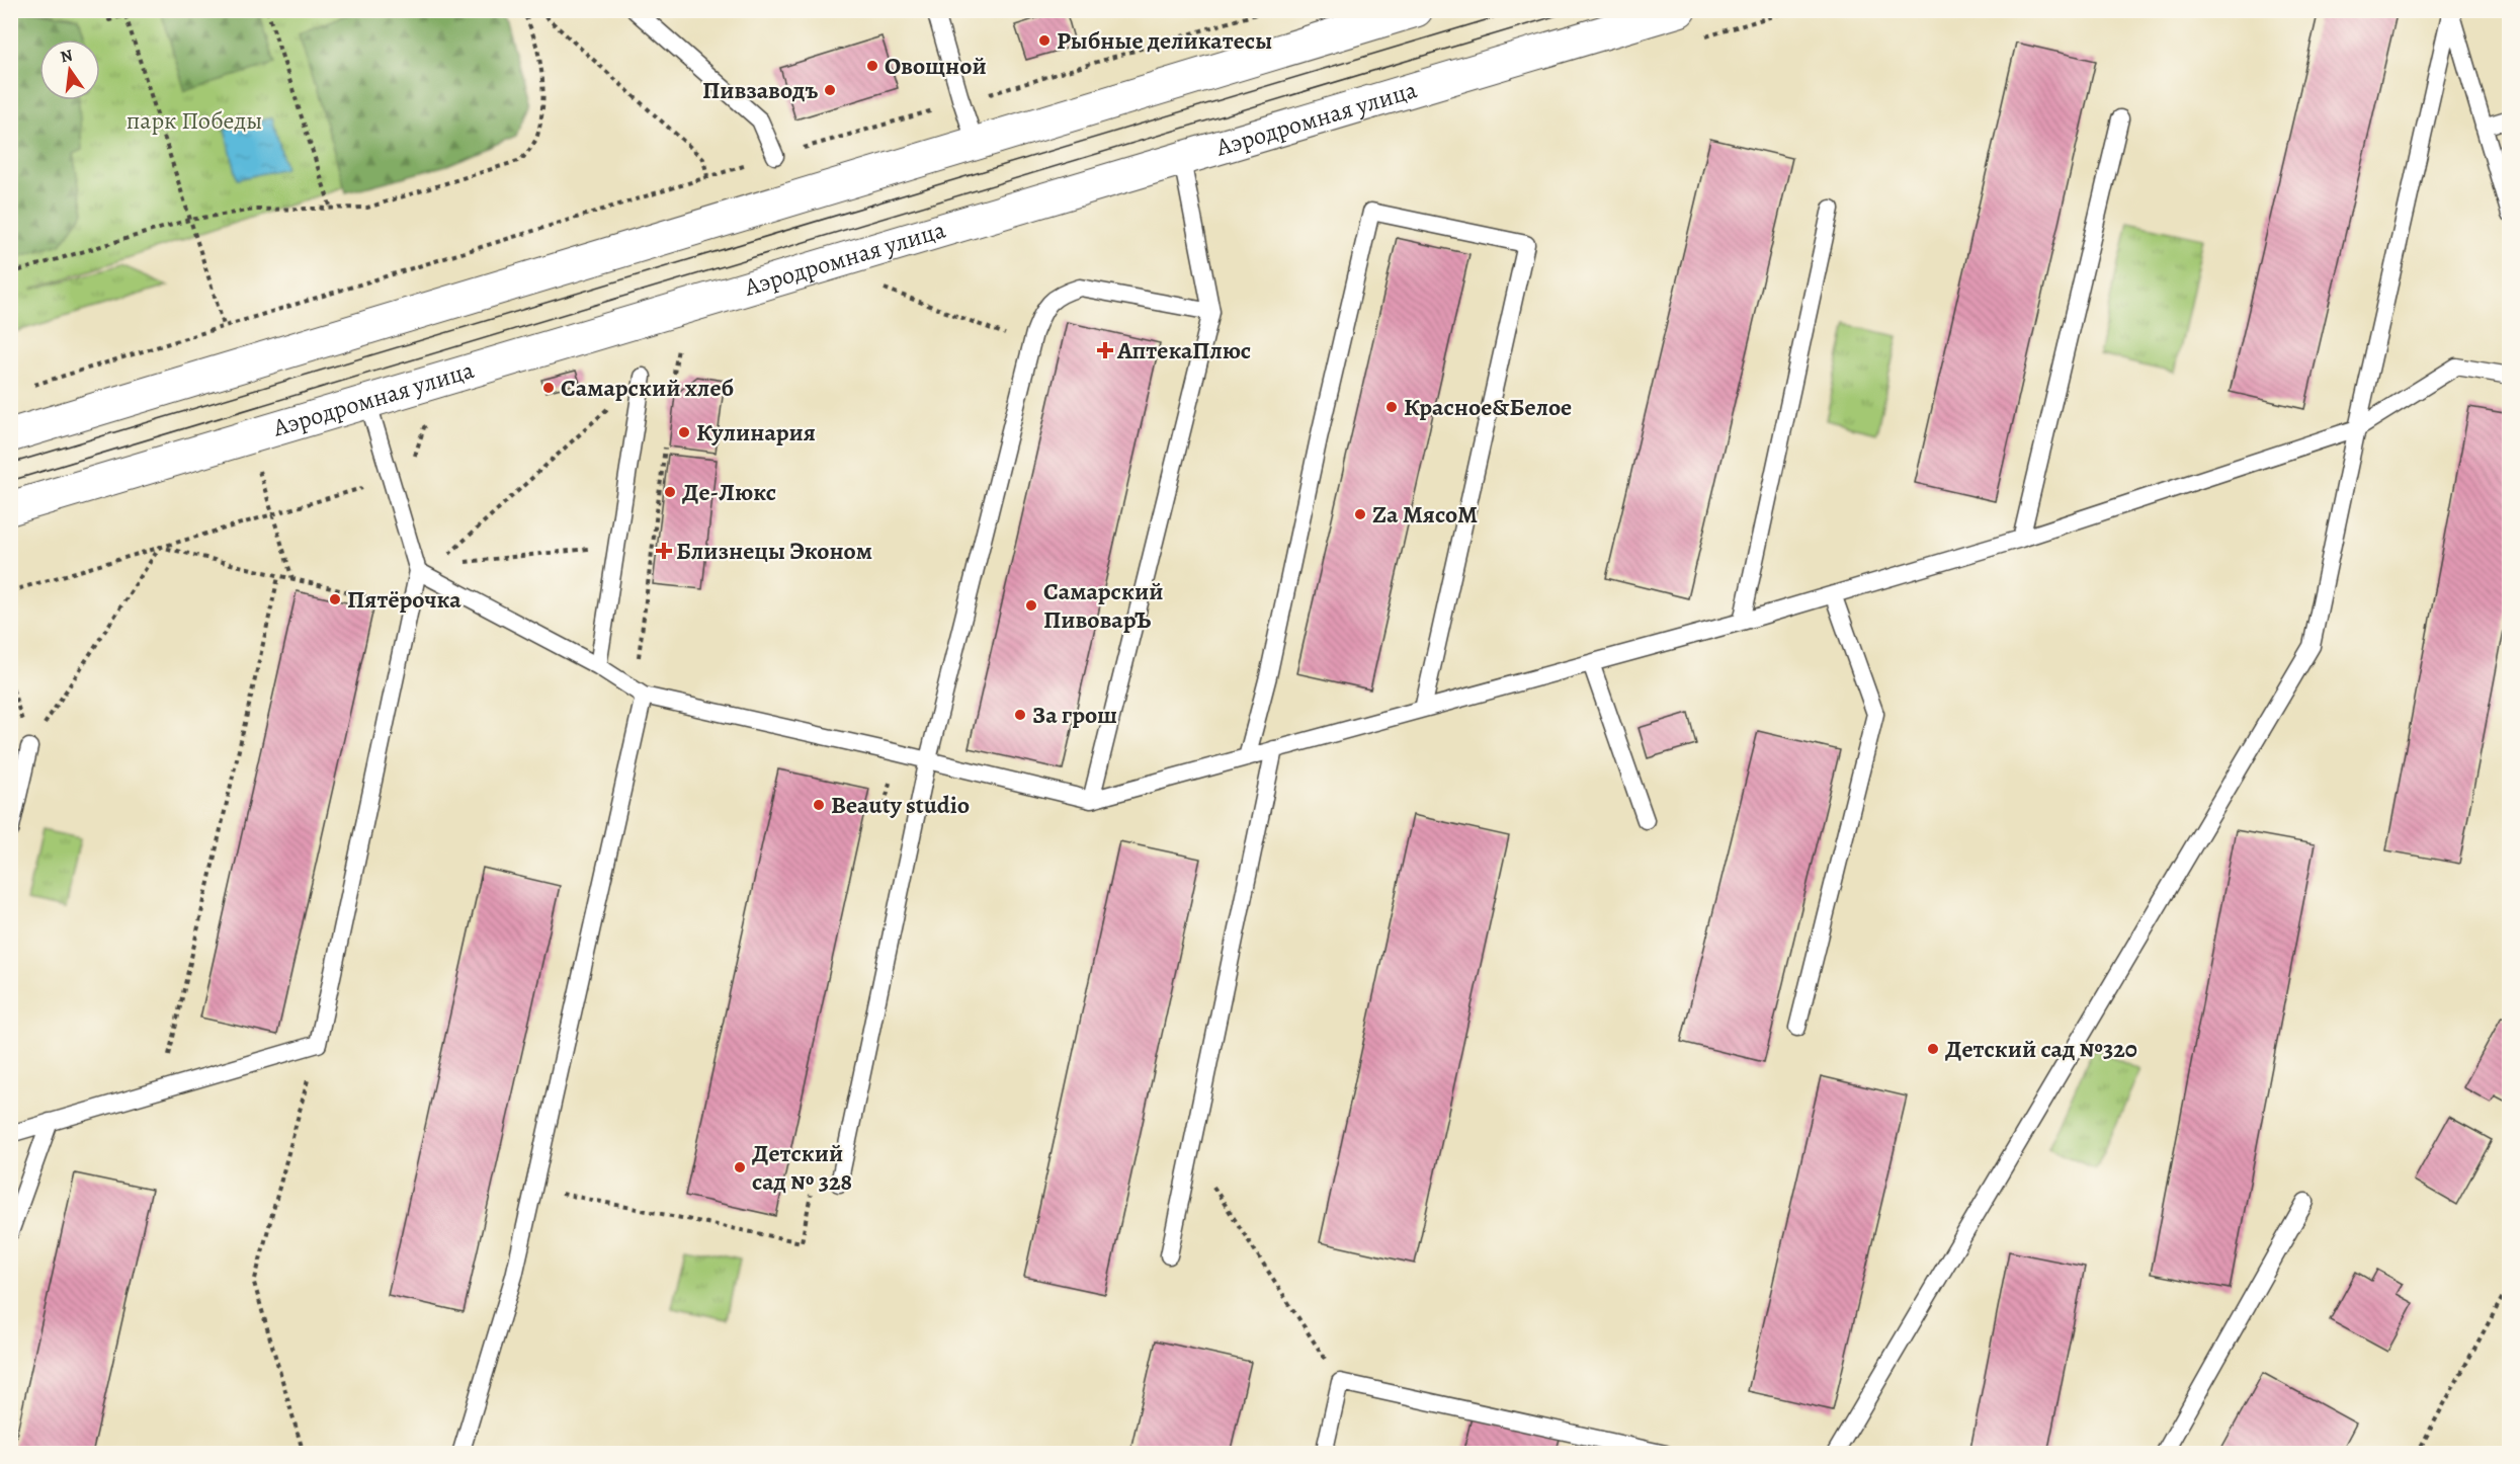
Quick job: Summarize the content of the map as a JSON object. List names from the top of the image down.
{
  "streets": {
    "main road": ["Аэродромная улица"]
  },
  "parks": ["парк Победы"],
  "places": {
    "other": [
      "Рыбные деликатесы",
      "Овощной",
      "Пивзаводъ",
      "Самарский хлеб",
      "Красное&Белое",
      "Кулинария",
      "Де-Люкс",
      "Za МясоМ",
      "Пятёрочка",
      "Самарский ПивоварЪ",
      "За грош",
      "Beauty studio",
      "Детский сад №320",
      "Детский сад № 328"
    ],
    "health": ["АптекаПлюс", "Близнецы Эконом"]
  },
  "north": "top"
}
